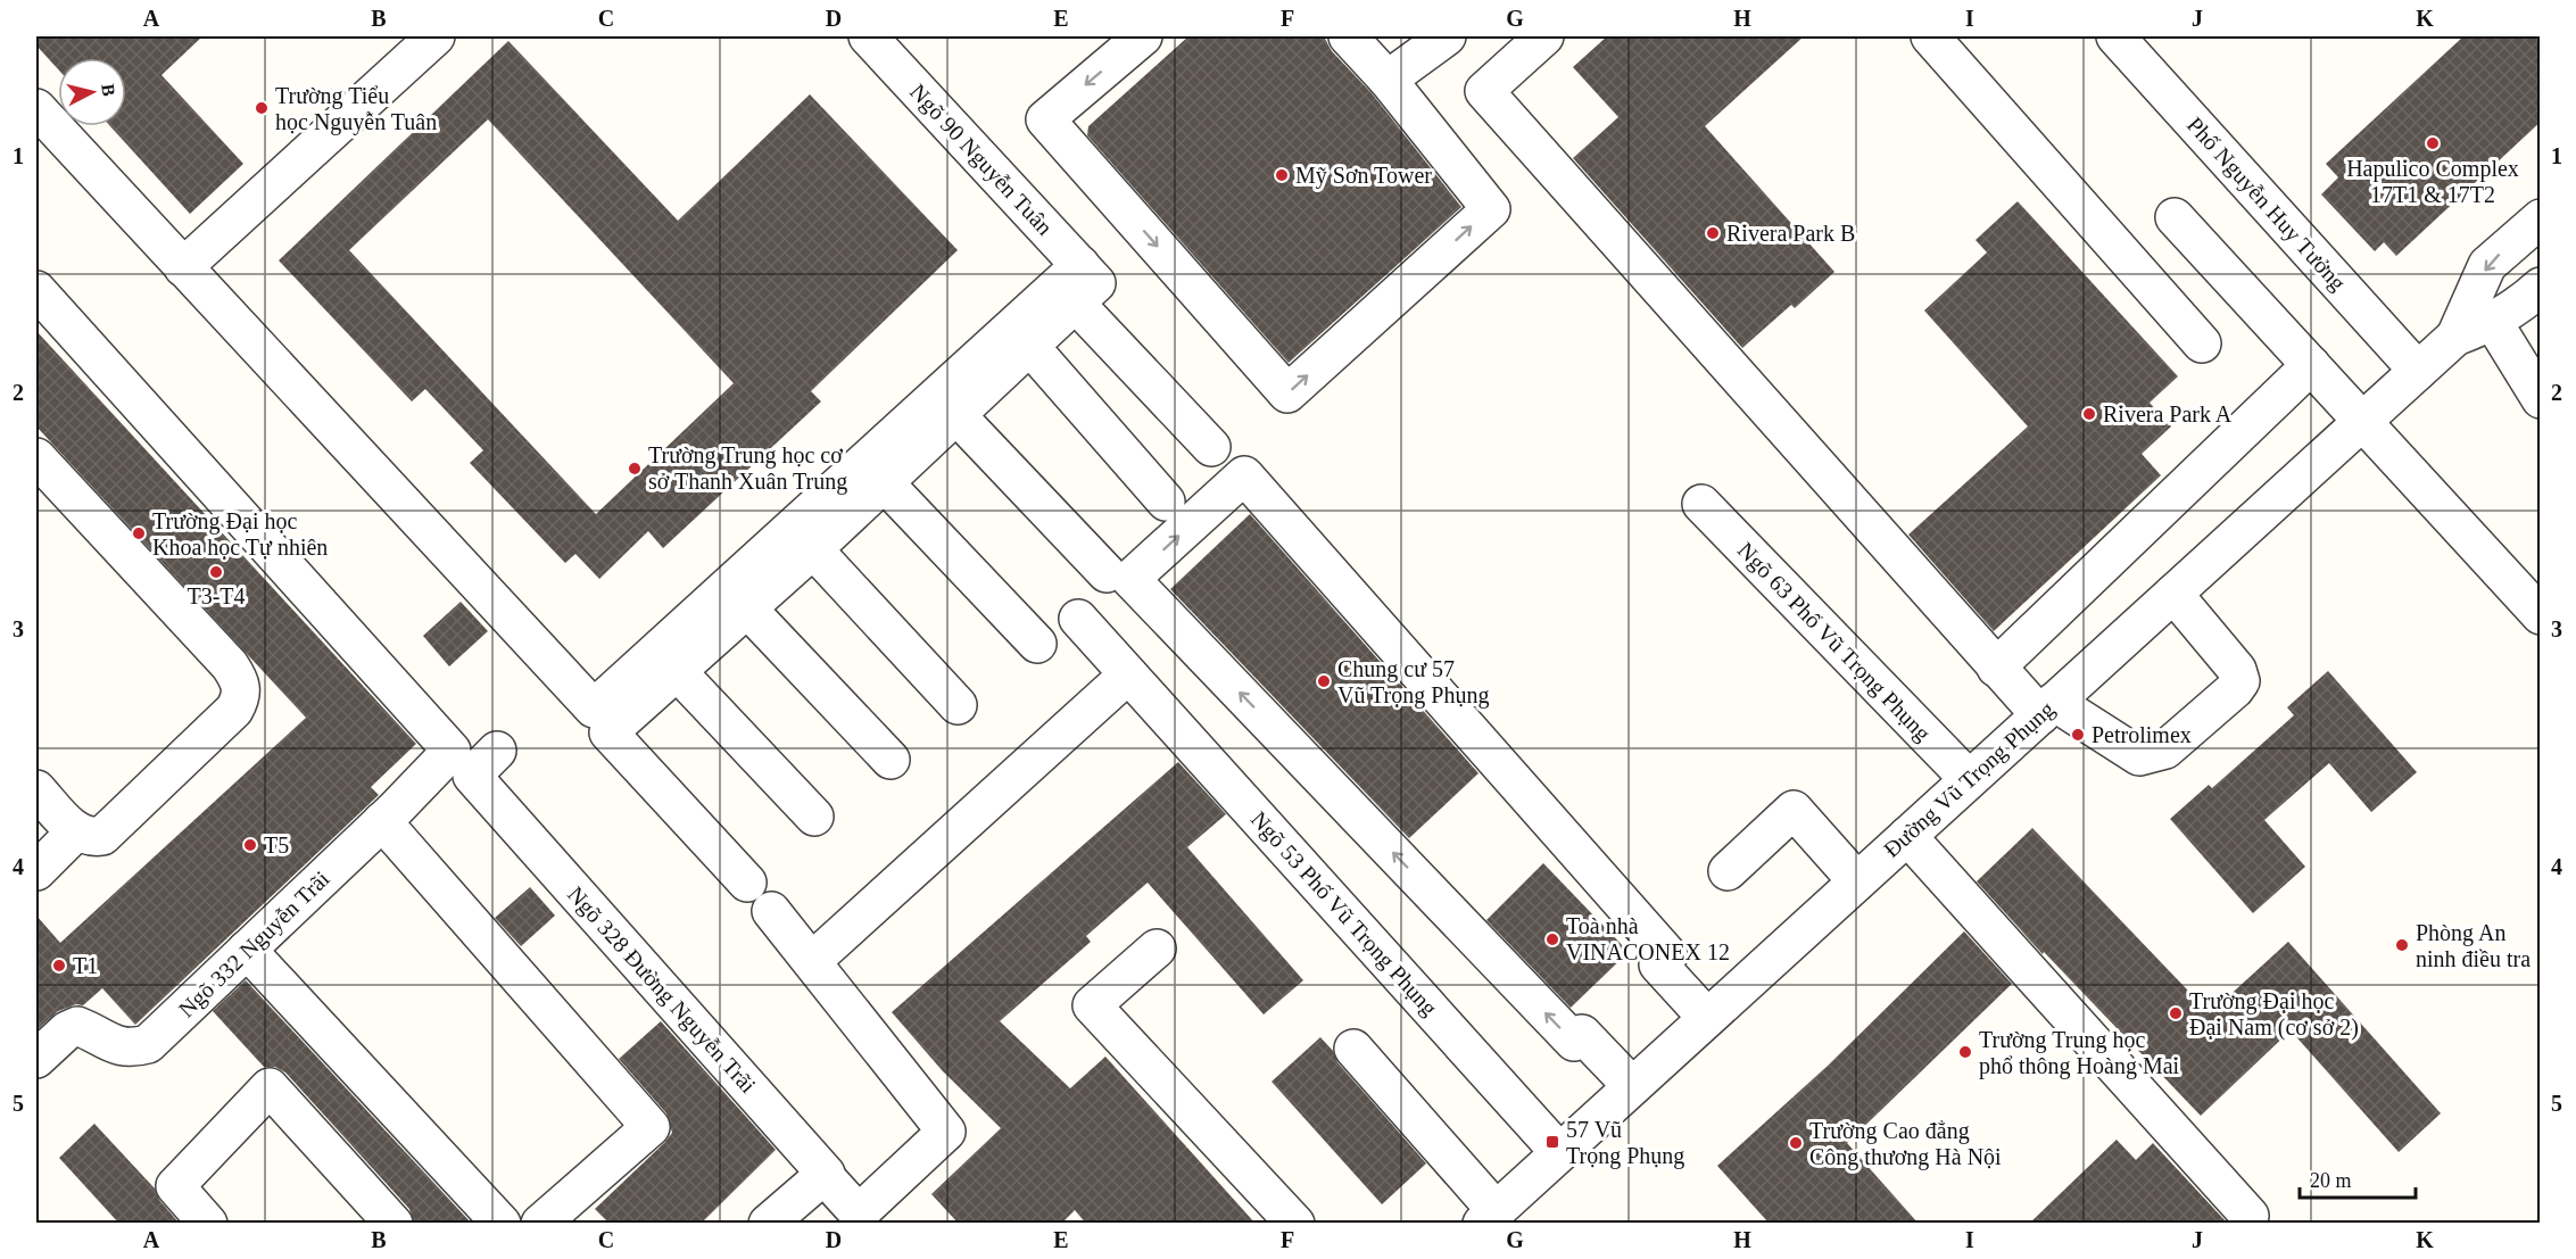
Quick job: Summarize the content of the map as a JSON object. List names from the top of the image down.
{
  "streets": {
    "street": [
      "Ngõ 90 Nguyễn Tuân",
      "Phố Nguyễn Huy Tưởng",
      "Ngõ 63 Phố Vũ Trọng Phụng",
      "Đường Vũ Trọng Phụng",
      "Ngõ 53 Phố Vũ Trọng Phụng",
      "Ngõ 332 Nguyễn Trãi",
      "Ngõ 328 Đường Nguyễn Trãi"
    ]
  },
  "crossings": [
    ["Phố Nguyễn Huy Tưởng", "Đường Vũ Trọng Phụng"],
    ["Ngõ 63 Phố Vũ Trọng Phụng", "Đường Vũ Trọng Phụng"],
    ["Đường Vũ Trọng Phụng", "Ngõ 53 Phố Vũ Trọng Phụng"]
  ],
  "places": {
    "other": [
      "Trường Tiểu học Nguyễn Tuân",
      "Hapulico Complex 17T1 & 17T2",
      "Mỹ Sơn Tower",
      "Rivera Park B",
      "Rivera Park A",
      "Trường Trung học cơ sở Thanh Xuân Trung",
      "Trường Đại học Khoa học Tự nhiên",
      "T3-T4",
      "Chung cư 57 Vũ Trọng Phụng",
      "Petrolimex",
      "T5",
      "Toà nhà VINACONEX 12",
      "Phòng An ninh điều tra",
      "T1",
      "Trường Đại học Đại Nam (cơ sở 2)",
      "Trường Trung học phổ thông Hoàng Mai",
      "Trường Cao đẳng Công thương Hà Nội"
    ],
    "transit": ["57 Vũ Trọng Phụng"]
  },
  "scale_bar": "20 m",
  "north": "right",
  "grid": {
    "columns": [
      "A",
      "B",
      "C",
      "D",
      "E",
      "F",
      "G",
      "H",
      "I",
      "J",
      "K"
    ],
    "rows": [
      "1",
      "2",
      "3",
      "4",
      "5"
    ]
  }
}
